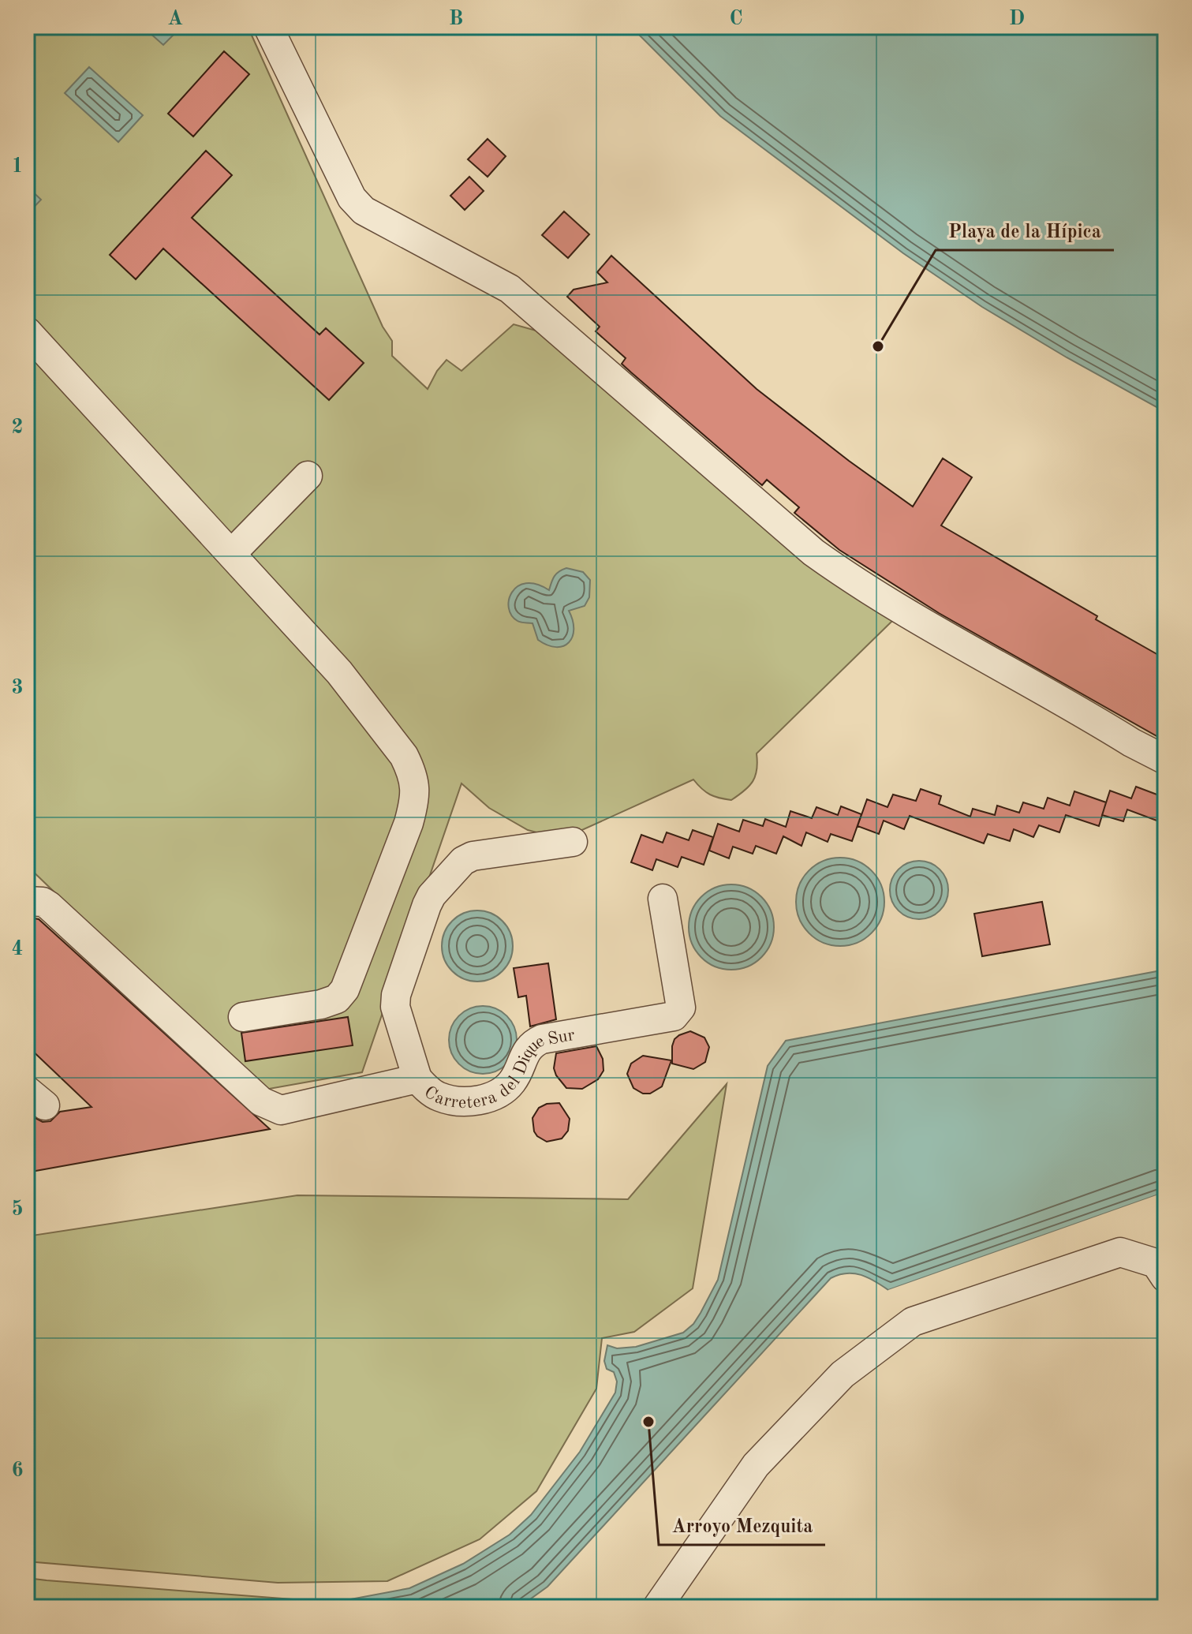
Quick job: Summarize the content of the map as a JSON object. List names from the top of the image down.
{
  "streets": {
    "street": ["Carretera del Dique Sur"]
  },
  "places": ["Playa de la Hípica", "Arroyo Mezquita"],
  "grid": {
    "columns": [
      "A",
      "B",
      "C",
      "D"
    ],
    "rows": [
      "1",
      "2",
      "3",
      "4",
      "5",
      "6"
    ]
  }
}
